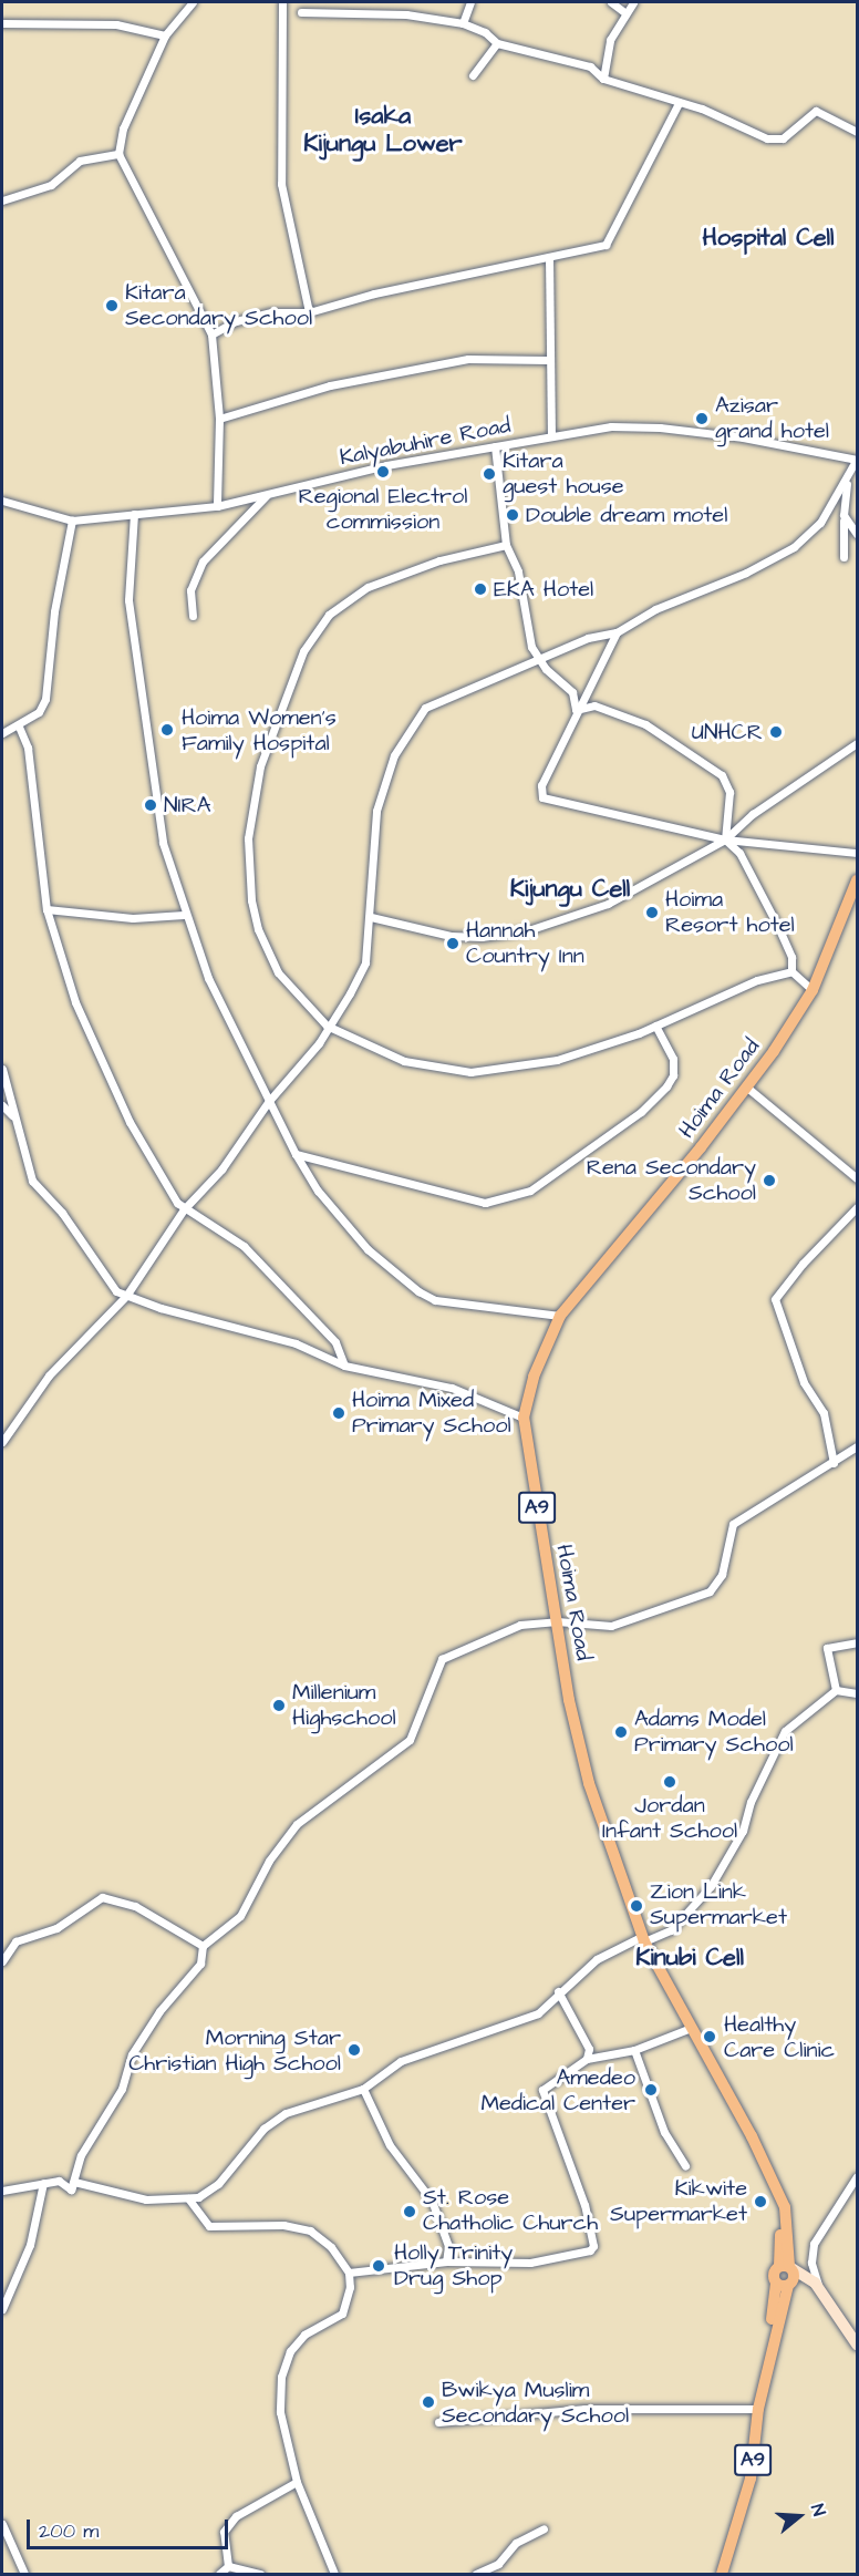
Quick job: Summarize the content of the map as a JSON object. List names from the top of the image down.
{
  "streets": {
    "main road": ["Hoima Road", "A9"],
    "street": ["Kalyabuhire Road"]
  },
  "crossings": [
    ["Hoima Road", "A9"]
  ],
  "districts": [
    "Isaka Kijungu Lower",
    "Hospital Cell",
    "Kijungu Cell",
    "Kinubi Cell"
  ],
  "places": [
    "Kitara Secondary School",
    "Azisar grand hotel",
    "Regional Electrol commission",
    "Kitara guest house",
    "Double dream motel",
    "EKA Hotel",
    "Hoima Women’s Family Hospital",
    "UNHCR",
    "NIRA",
    "Hoima Resort hotel",
    "Hannah Country Inn",
    "Rena Secondary School",
    "Hoima Mixed Primary School",
    "Millenium Highschool",
    "Adams Model Primary School",
    "Jordan Infant School",
    "Zion Link Supermarket",
    "Healthy Care Clinic",
    "Morning Star Christian High School",
    "Amedeo Medical Center",
    "Kikwite Supermarket",
    "St. Rose Chatholic Church",
    "Holly Trinity Drug Shop",
    "Bwikya Muslim Secondary School"
  ],
  "scale_bar": "200 m",
  "north": "right"
}
